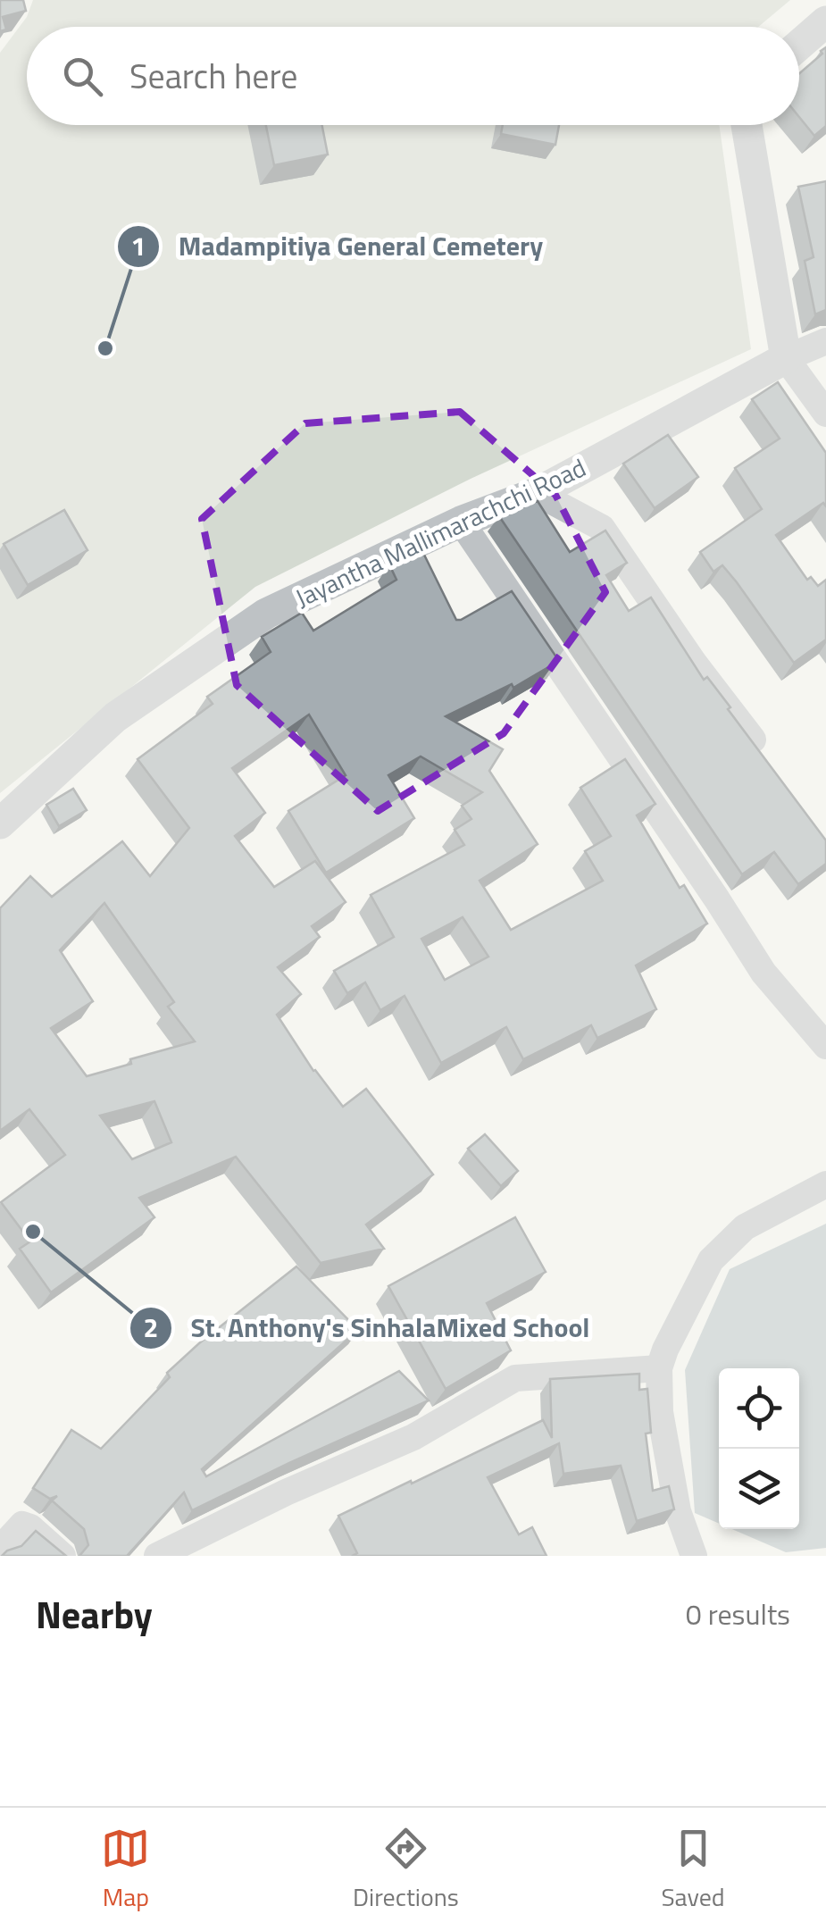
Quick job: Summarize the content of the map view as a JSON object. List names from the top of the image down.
{
  "streets": {
    "street": ["Jayantha Mallimarachchi Road"]
  },
  "places": ["Madampitiya General Cemetery", "St. Anthony's SinhalaMixed School"],
  "page": {
    "search": "Search here",
    "heading": ["Nearby", "0 results"],
    "nav": ["Map", "Directions", "Saved"]
  }
}
